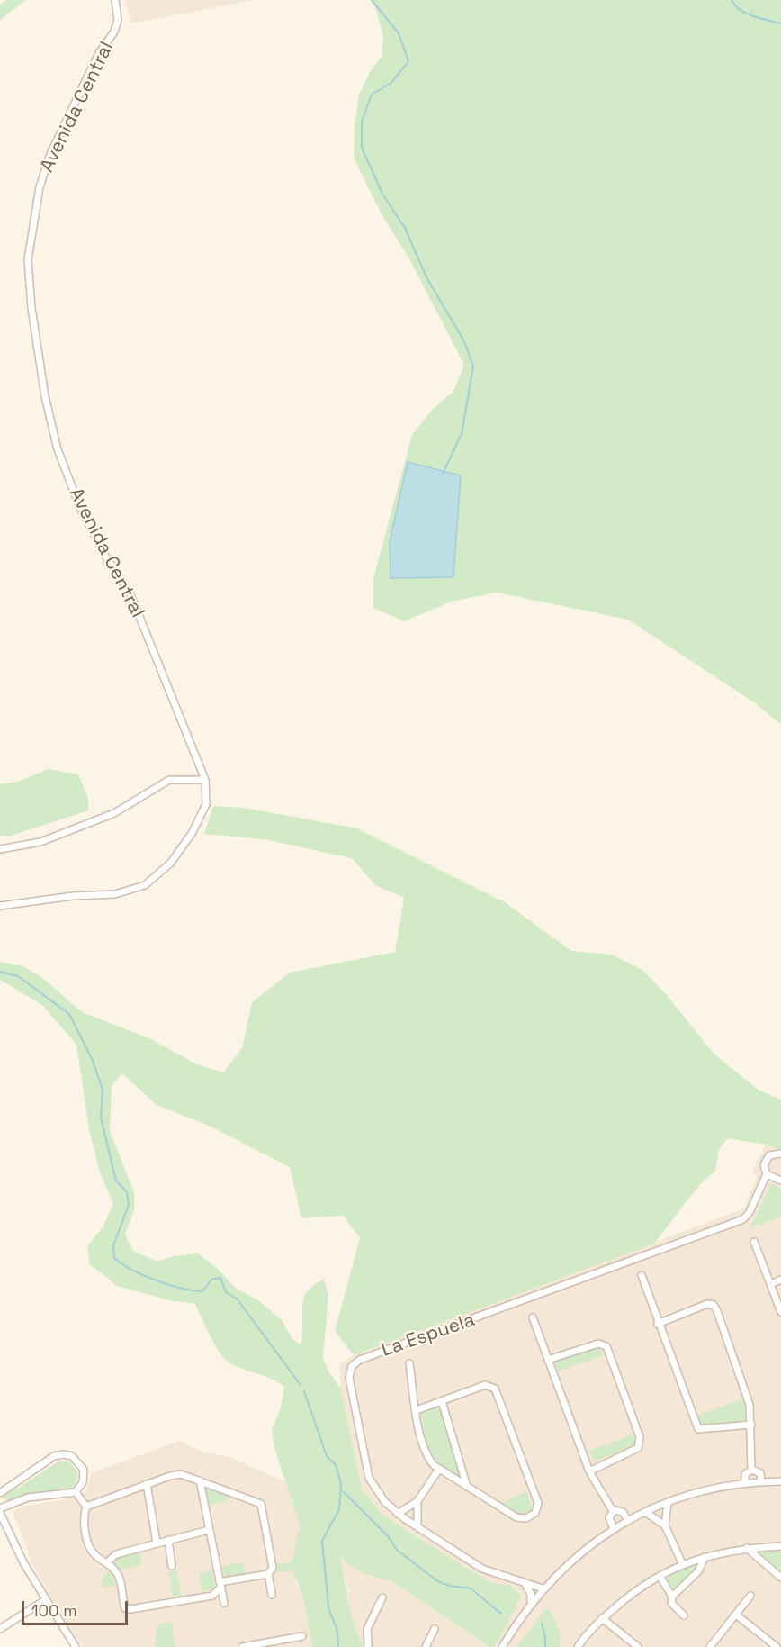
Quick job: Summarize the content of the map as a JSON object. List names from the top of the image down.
{
  "streets": {
    "street": ["Avenida Central", "La Espuela"]
  },
  "scale_bar": "100 m"
}
